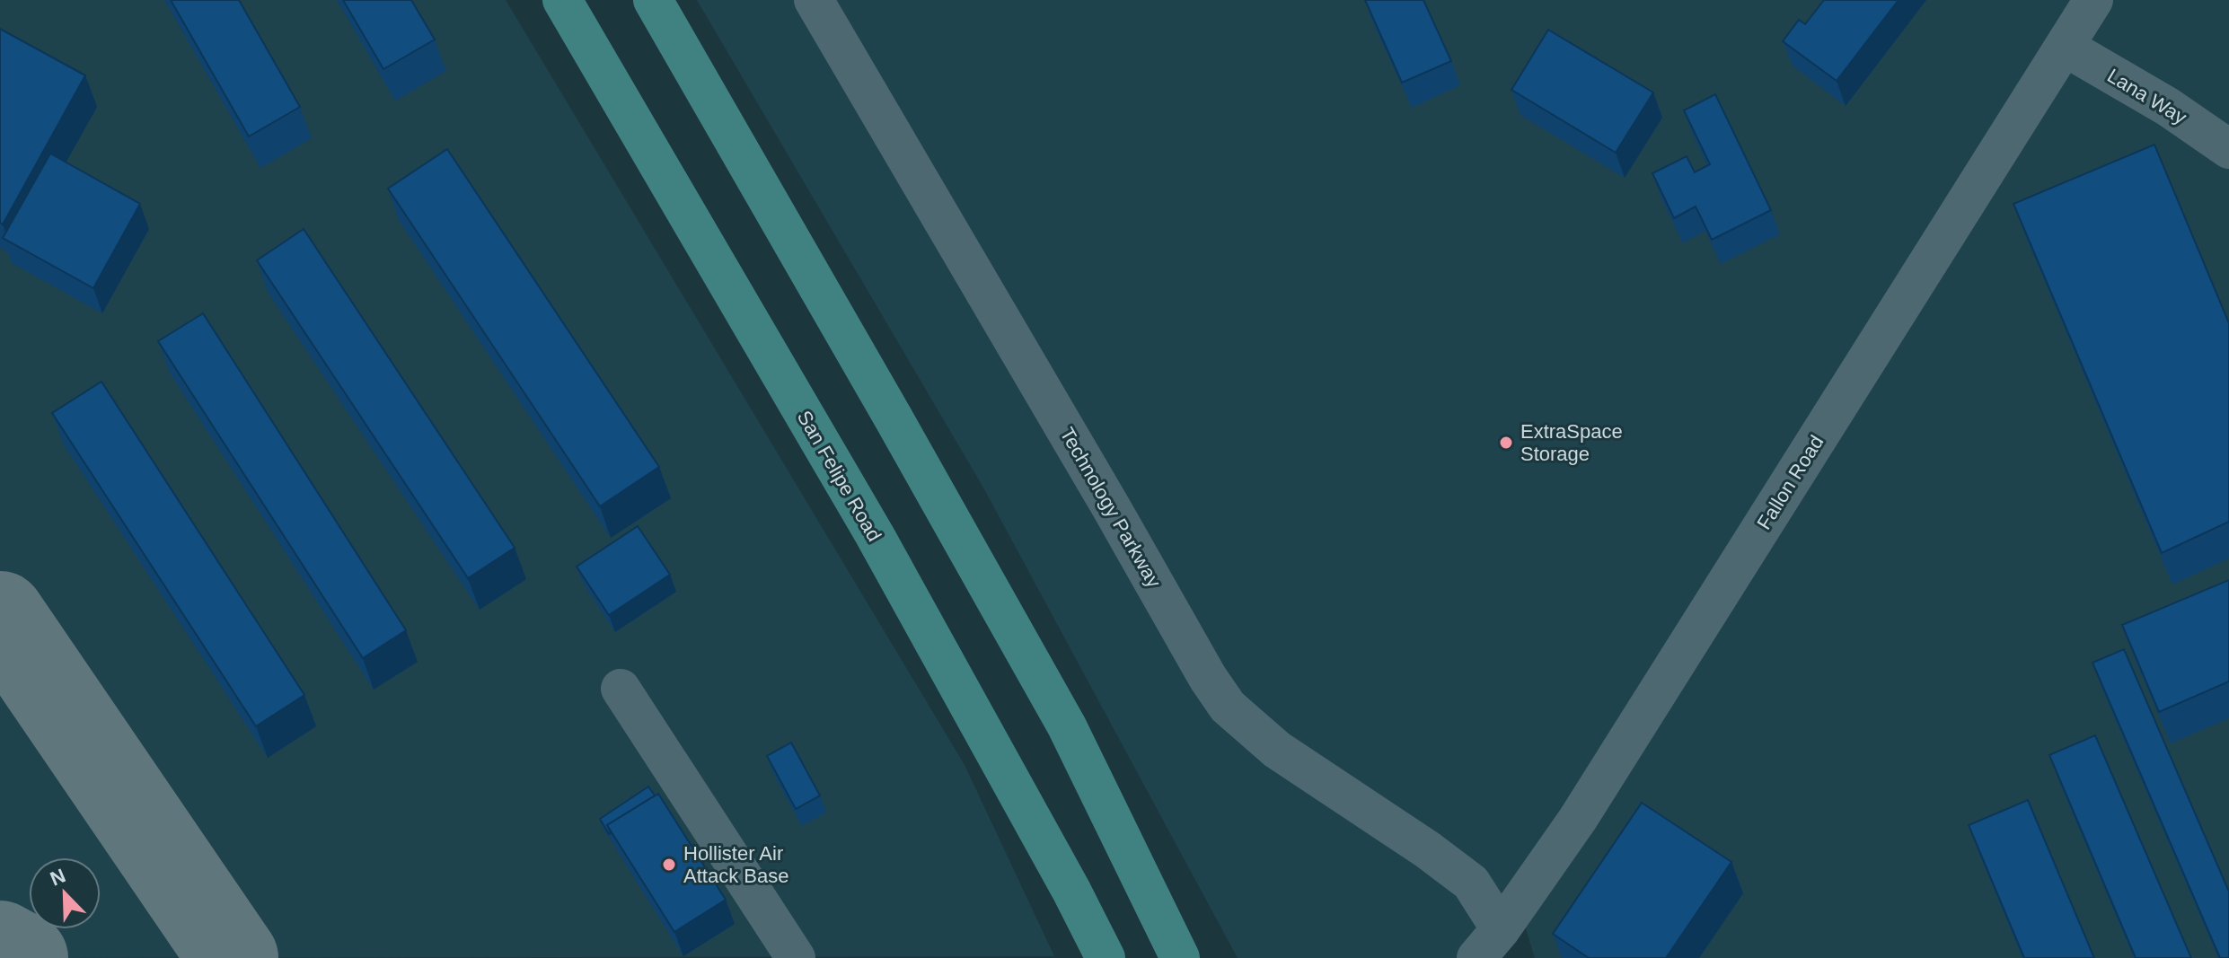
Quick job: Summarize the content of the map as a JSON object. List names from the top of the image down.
{
  "streets": {
    "main road": ["San Felipe Road"],
    "street": ["Lana Way", "Fallon Road", "Technology Parkway"]
  },
  "crossings": [
    ["Lana Way", "Fallon Road"],
    ["Fallon Road", "Technology Parkway"]
  ],
  "places": ["ExtraSpace Storage", "Hollister Air Attack Base"],
  "north": "top left"
}
